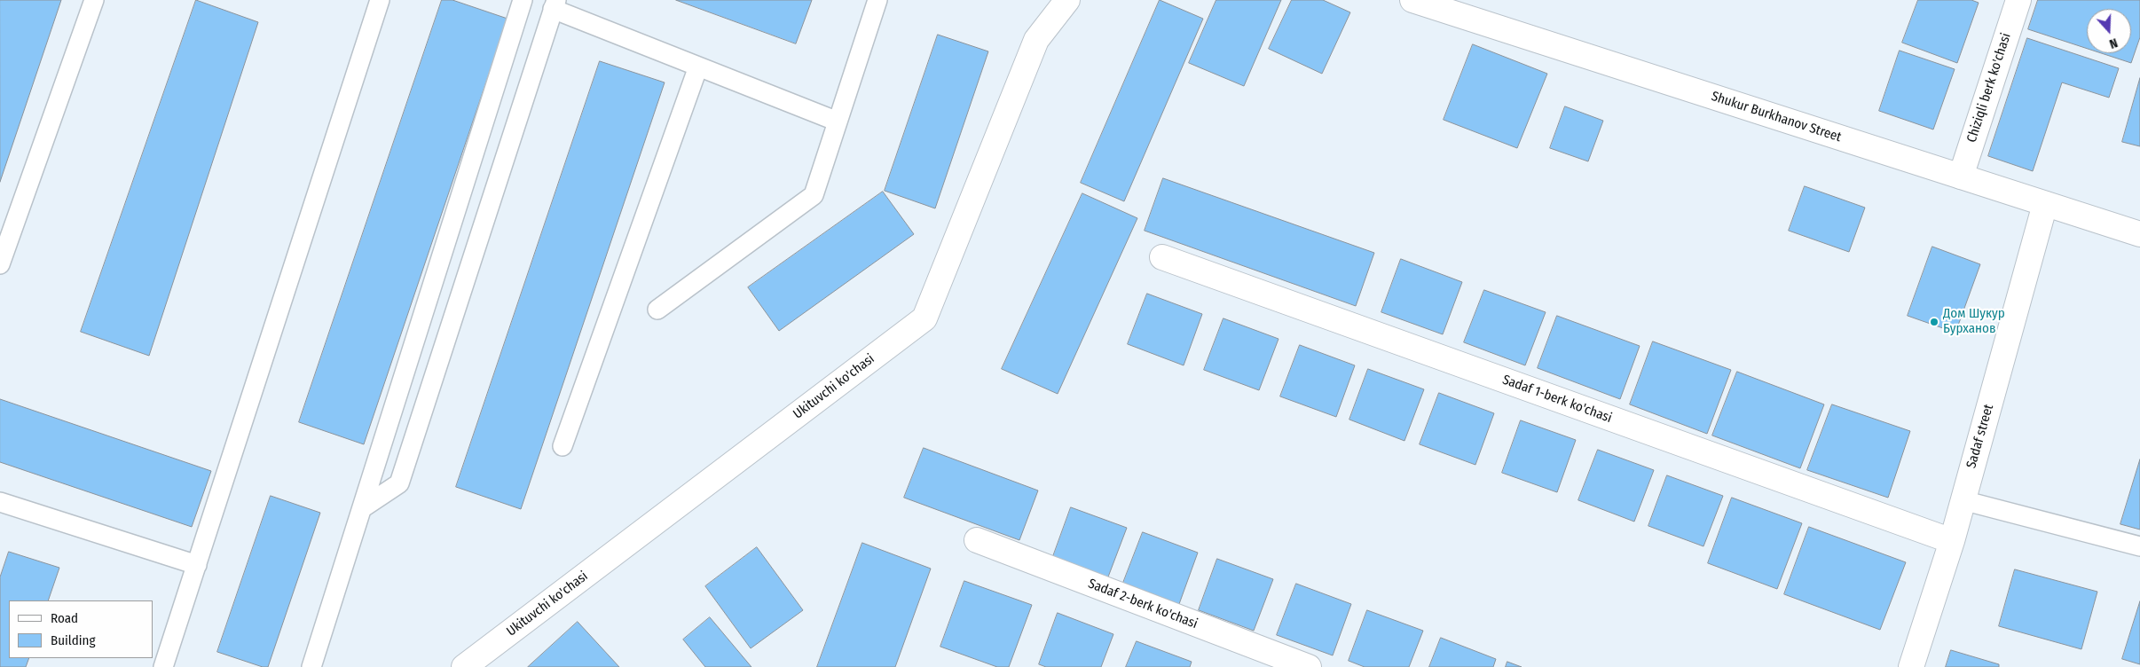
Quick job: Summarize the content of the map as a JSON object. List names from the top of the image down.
{
  "streets": {
    "street": [
      "Chiziqli berk ko'chasi",
      "Shukur Burkhanov Street",
      "Ukituvchi ko'chasi",
      "Sadaf 1-berk ko'chasi",
      "Sadaf street",
      "Sadaf 2-berk ko'chasi"
    ]
  },
  "crossings": [
    ["Chiziqli berk ko'chasi", "Shukur Burkhanov Street"],
    ["Shukur Burkhanov Street", "Sadaf street"],
    ["Sadaf 1-berk ko'chasi", "Sadaf street"]
  ],
  "places": ["Дом Шукур Бурханов"],
  "legend": ["Road", "Building"],
  "north": "bottom"
}
